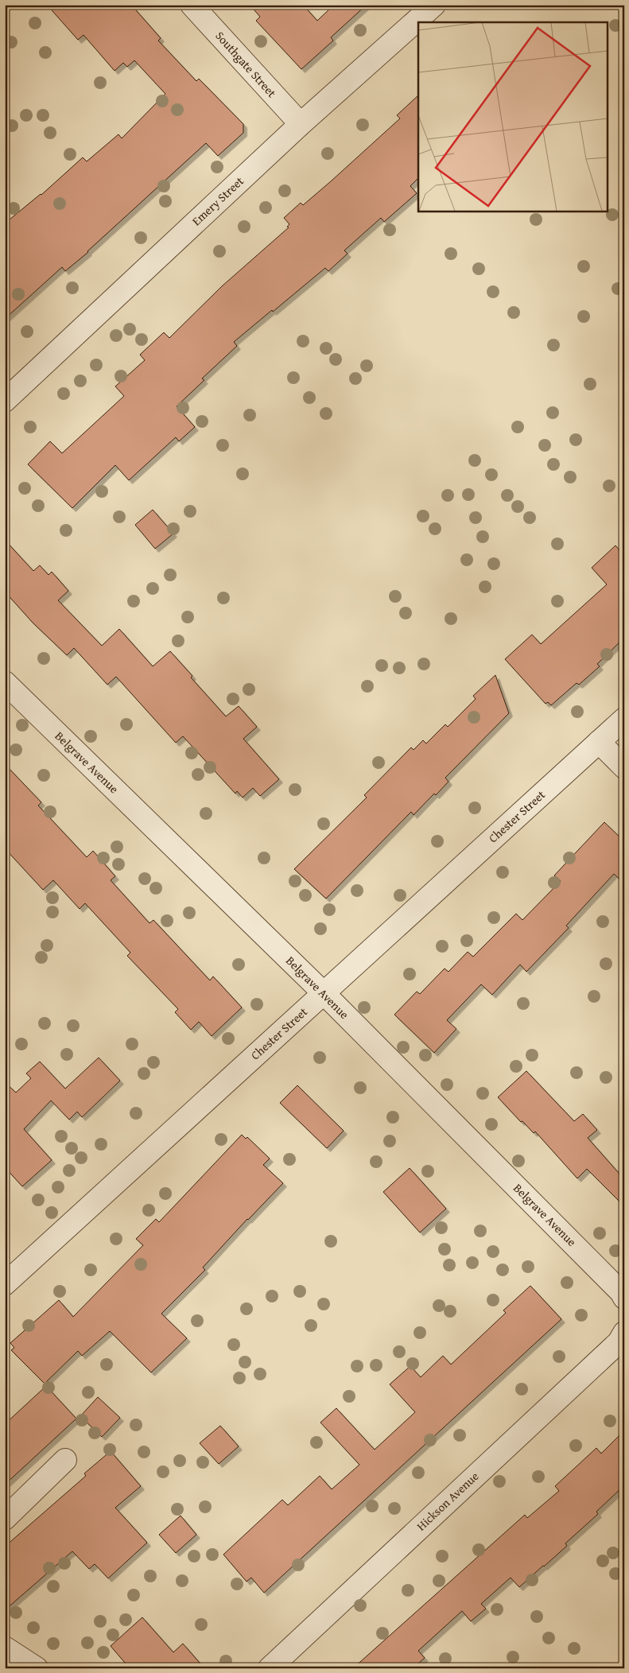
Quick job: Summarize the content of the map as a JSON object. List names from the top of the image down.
{
  "streets": {
    "street": [
      "Southgate Street",
      "Emery Street",
      "Belgrave Avenue",
      "Chester Street",
      "Hickson Avenue"
    ]
  },
  "crossings": [
    ["Southgate Street", "Emery Street"],
    ["Belgrave Avenue", "Chester Street"]
  ]
}
